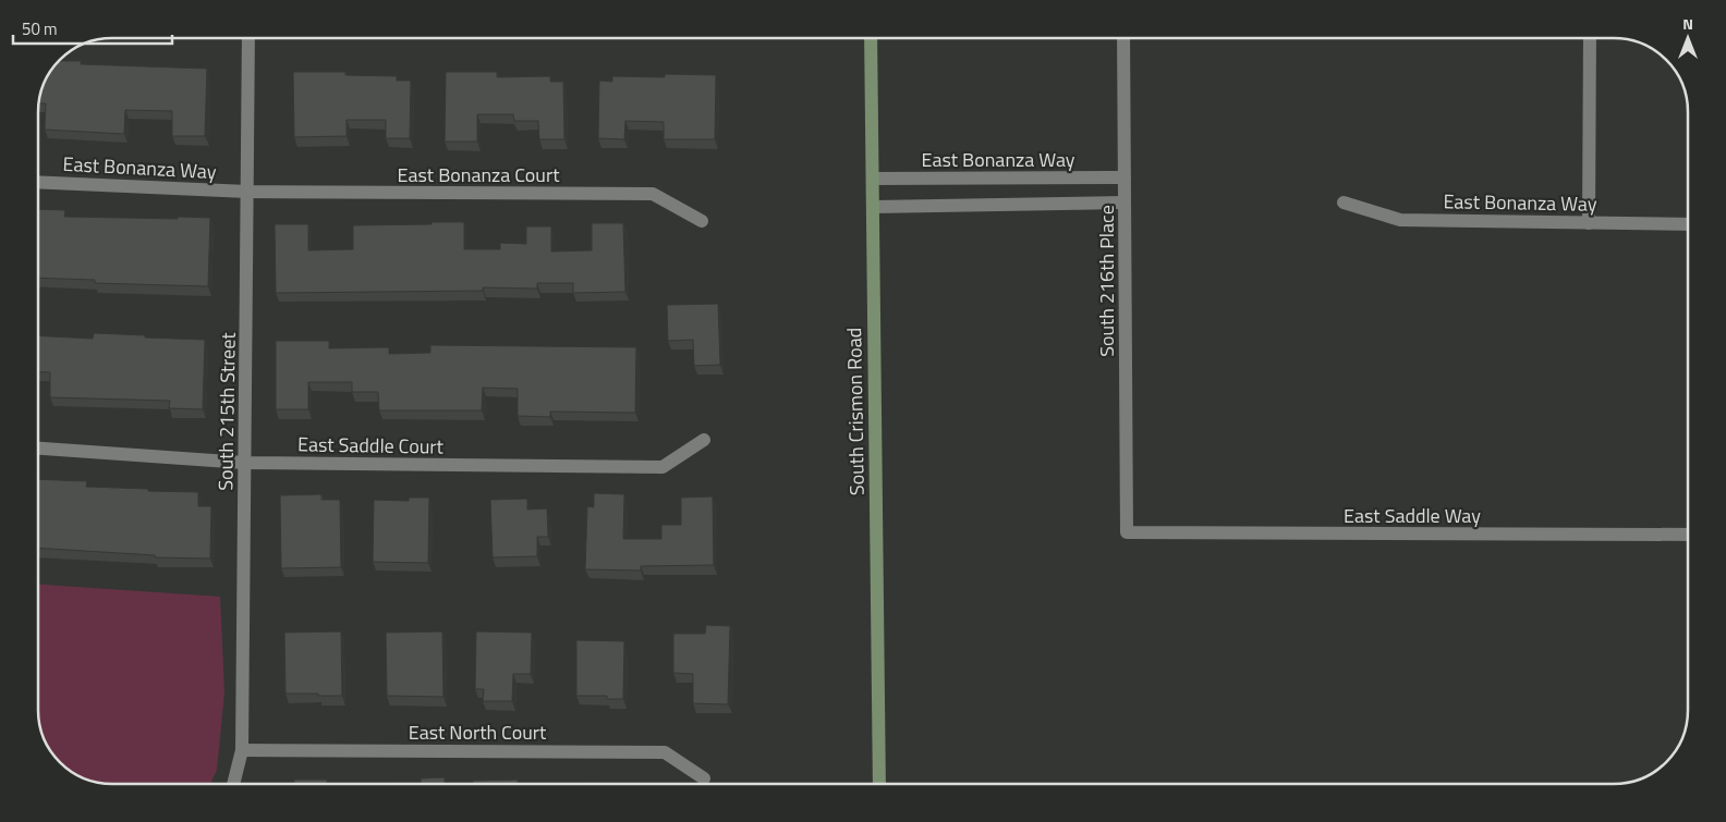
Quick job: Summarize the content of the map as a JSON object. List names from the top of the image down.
{
  "streets": {
    "street": [
      "East Bonanza Way",
      "East Bonanza Court",
      "South 216th Place",
      "South 215th Street",
      "South Crismon Road",
      "East Saddle Court",
      "East Saddle Way",
      "East North Court"
    ]
  },
  "crossings": [
    ["East Bonanza Way", "East Bonanza Court"],
    ["East Bonanza Way", "South 216th Place"],
    ["East Bonanza Way", "South 215th Street"],
    ["East Bonanza Way", "South Crismon Road"],
    ["East Bonanza Court", "South 215th Street"],
    ["South 216th Place", "East Saddle Way"],
    ["South 215th Street", "East Saddle Court"],
    ["South 215th Street", "East North Court"]
  ],
  "scale_bar": "50 m",
  "north": "top"
}
